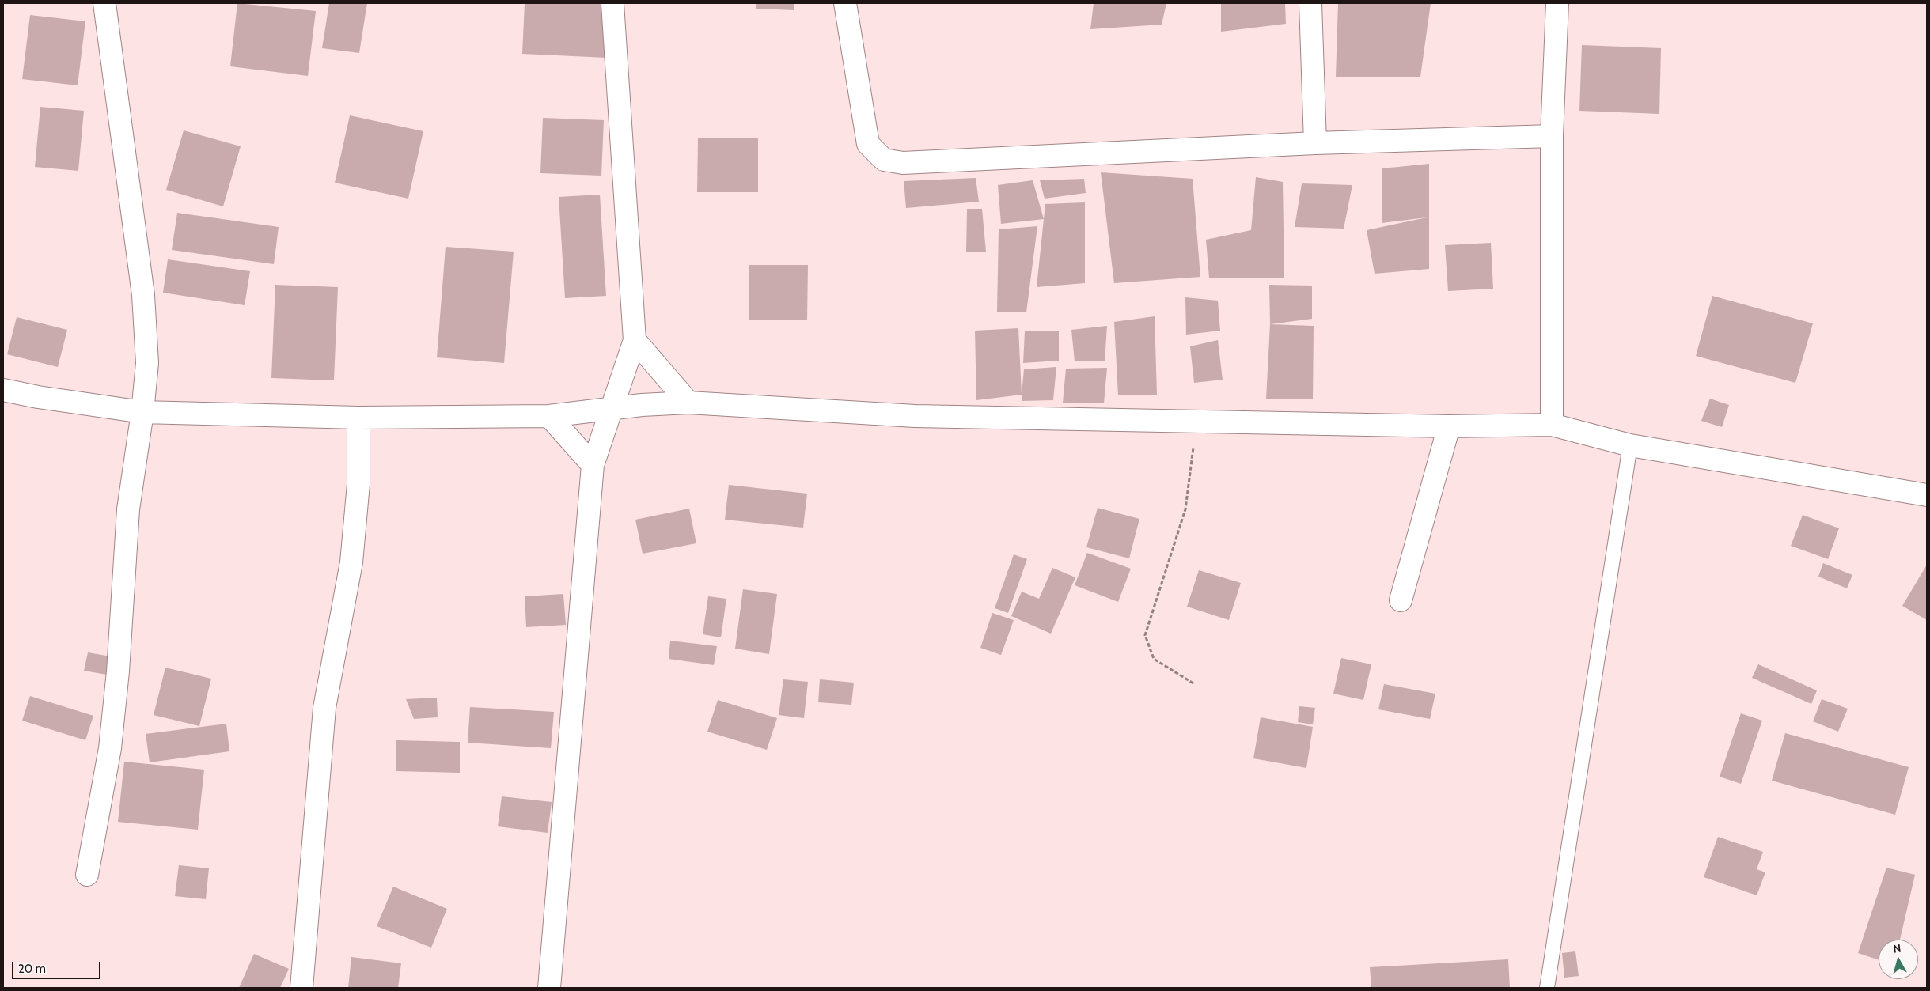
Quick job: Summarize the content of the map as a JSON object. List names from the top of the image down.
{
  "scale_bar": "20 m",
  "north": "top"
}
